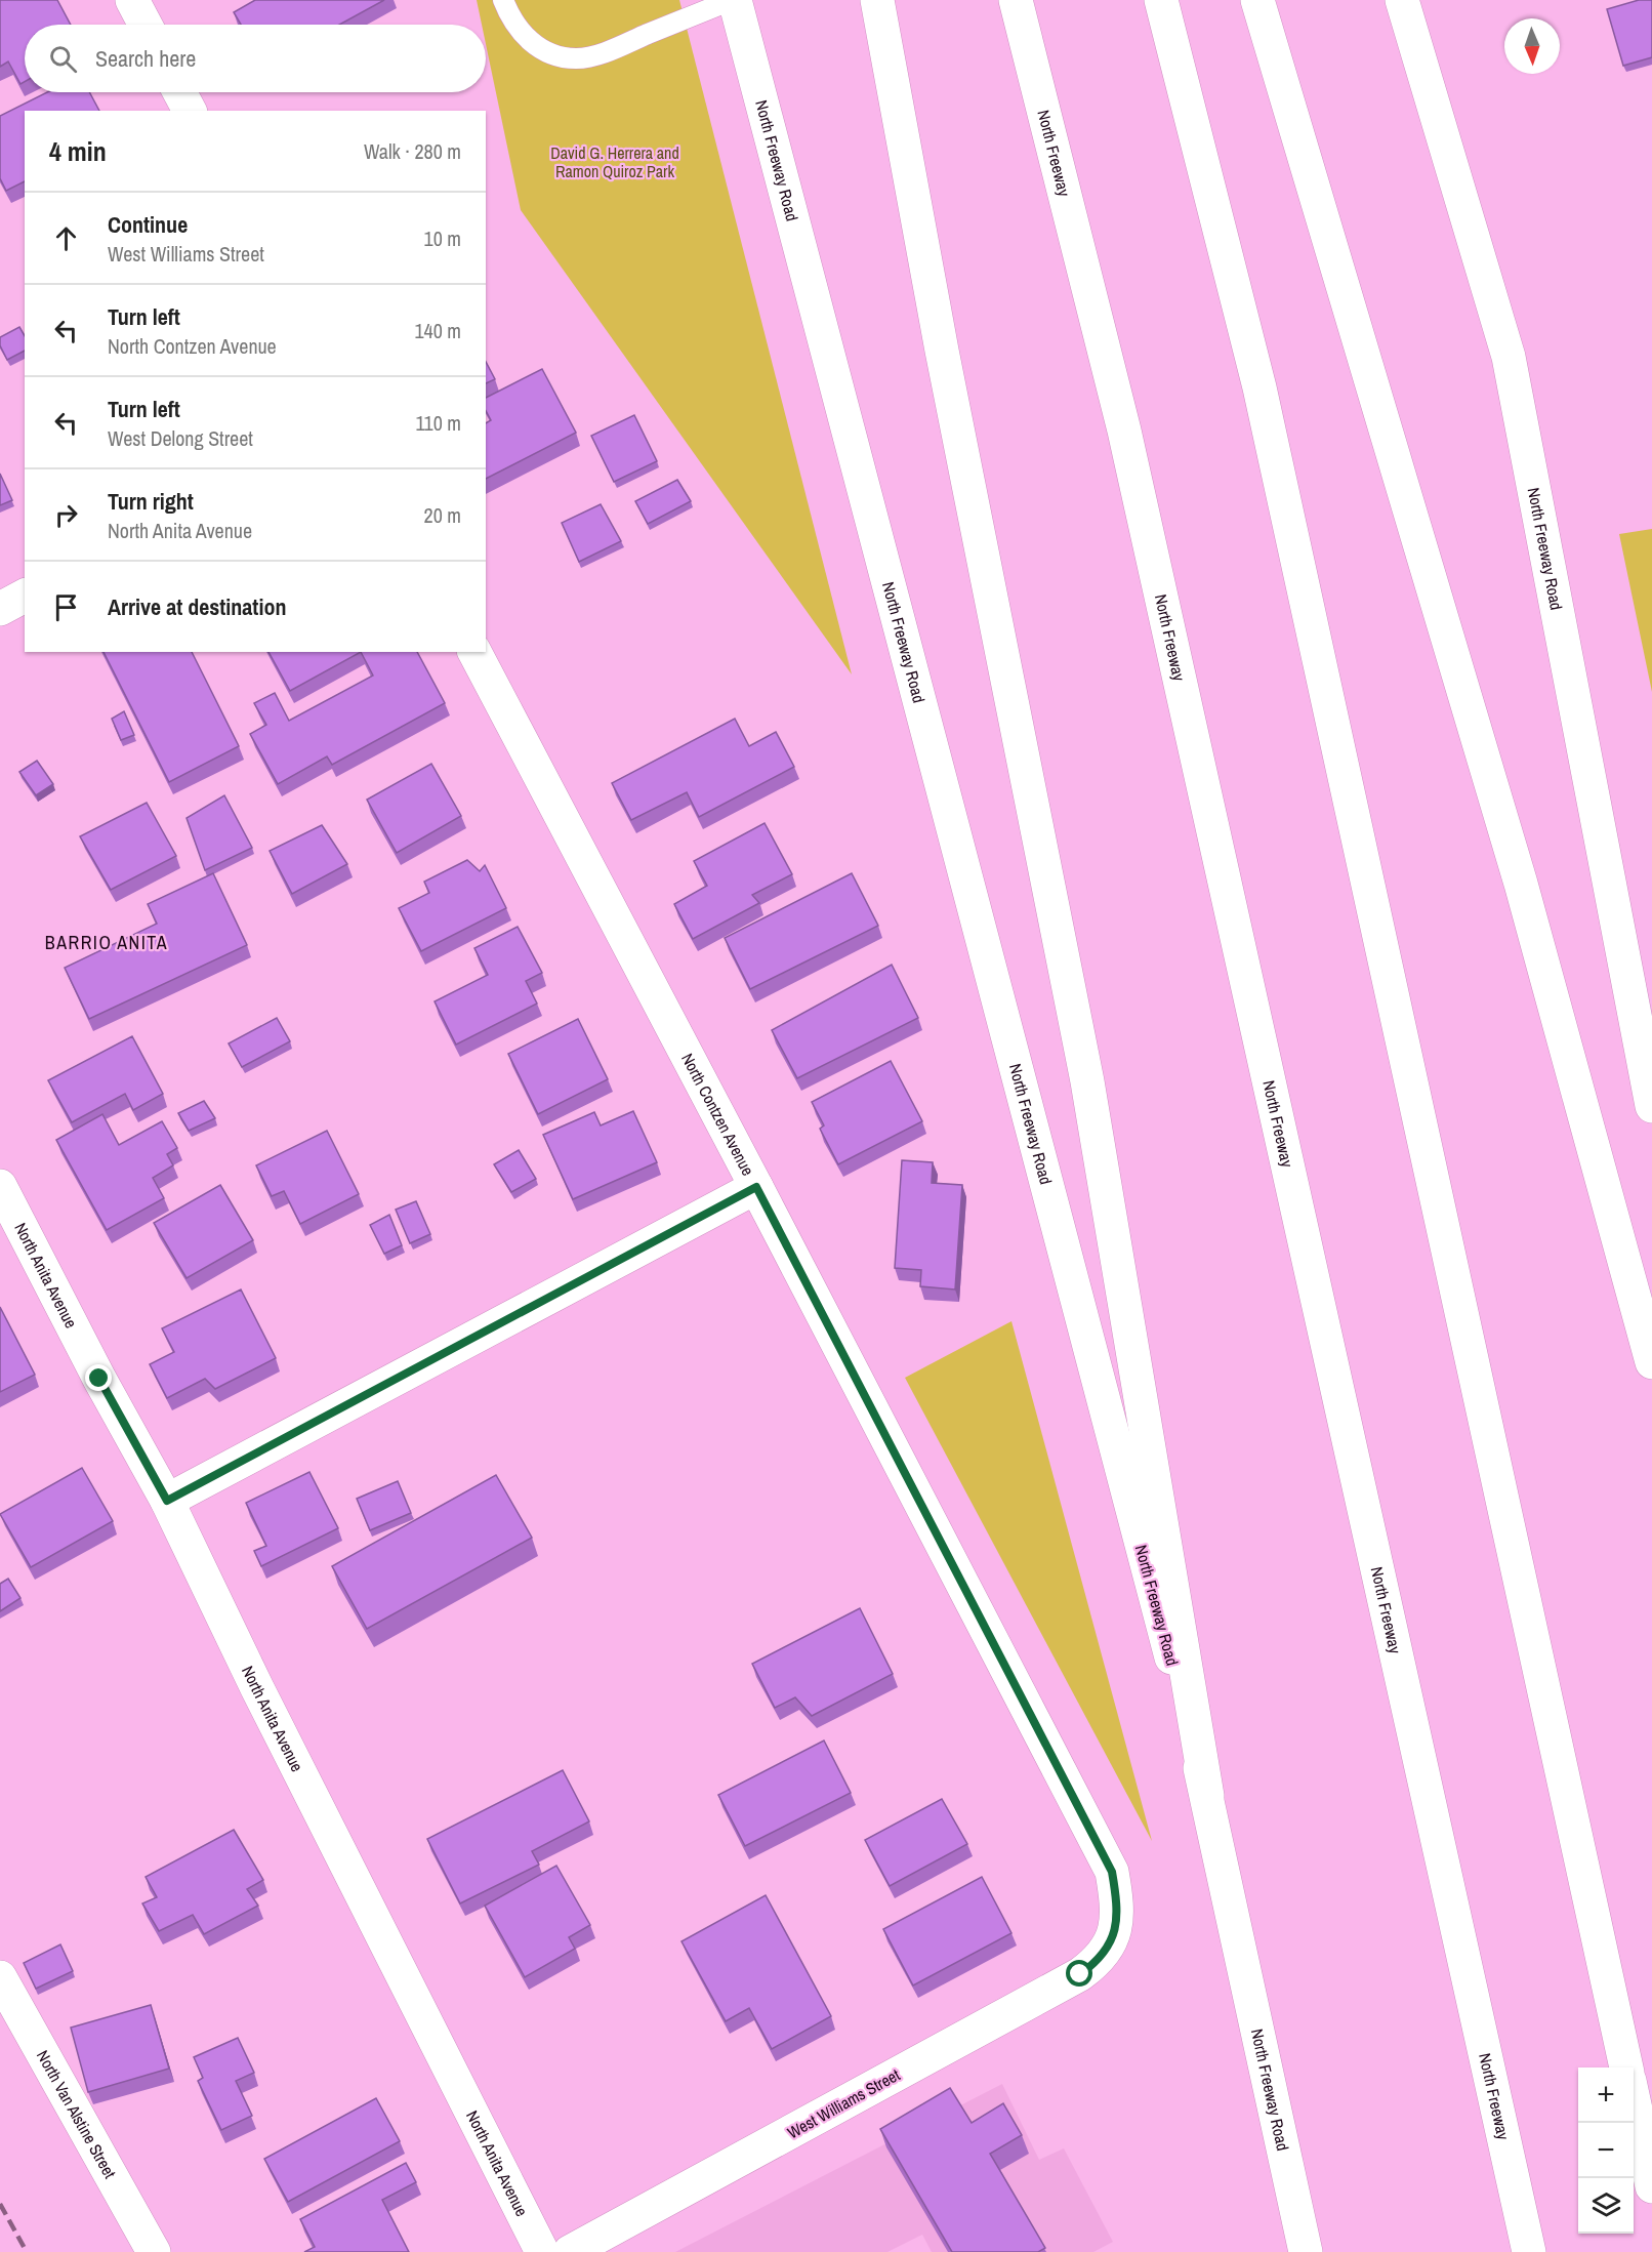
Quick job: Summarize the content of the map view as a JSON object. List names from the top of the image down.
{
  "streets": {
    "main road": [
      "North Freeway",
      "North Freeway Road",
      "North Contzen Avenue",
      "North Anita Avenue",
      "West Williams Street",
      "North Van Alstine Street"
    ]
  },
  "crossings": [
    ["North Contzen Avenue", "West Williams Street"]
  ],
  "districts": ["BARRIO ANITA"],
  "parks": ["David G. Herrera and Ramon Quiroz Park"],
  "north": "bottom",
  "page": {
    "search": "Search here",
    "heading": ["4 min", "Walk · 280 m"],
    "list": [
      ["Continue", "West Williams Street", "10 m"],
      ["Turn left", "North Contzen Avenue", "140 m"],
      ["Turn left", "West Delong Street", "110 m"],
      ["Turn right", "North Anita Avenue", "20 m"],
      "Arrive at destination"
    ],
    "map_buttons": ["+", "−"]
  }
}
